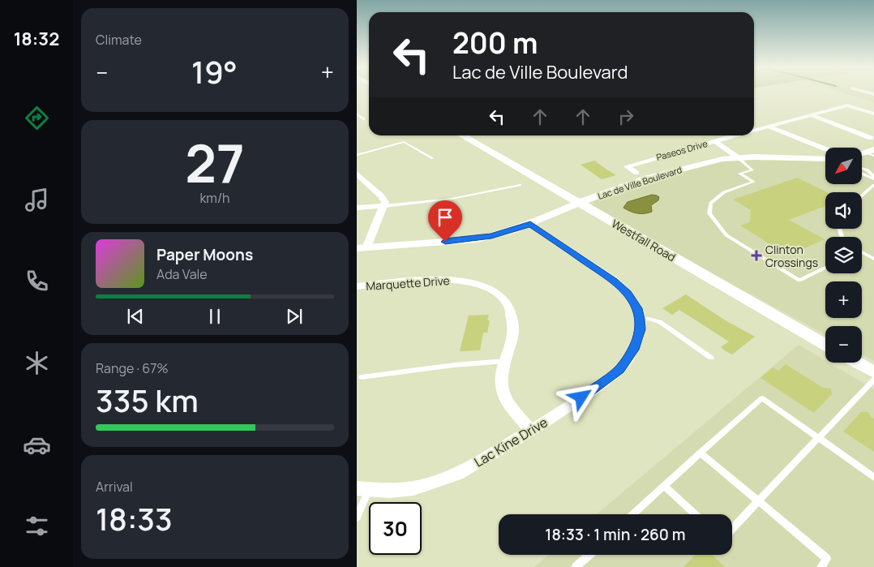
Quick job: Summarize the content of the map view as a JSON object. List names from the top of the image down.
{
  "streets": {
    "street": [
      "Paseos Drive",
      "Lac de Ville Boulevard",
      "Westfall Road",
      "Marquette Drive",
      "Lac Kine Drive"
    ]
  },
  "crossings": [
    ["Lac de Ville Boulevard", "Westfall Road"],
    ["Lac de Ville Boulevard", "Lac Kine Drive"],
    ["Marquette Drive", "Lac Kine Drive"]
  ],
  "places": {
    "health": ["Clinton Crossings"]
  },
  "north": "bottom left",
  "page": {
    "tabs": "18:32",
    "tile": [
      "Climate",
      ["27", "km/h"],
      ["Range · 67%", "335 km"],
      ["Arrival", "18:33"]
    ],
    "turn": ["200 m", "Lac de Ville Boulevard"],
    "heat": ["−", "19°", "+"],
    "map_buttons": ["+", "−"],
    "song": ["Paper Moons", "Ada Vale"],
    "limit": "30",
    "trip": "18:33 · 1 min · 260 m"
  }
}
